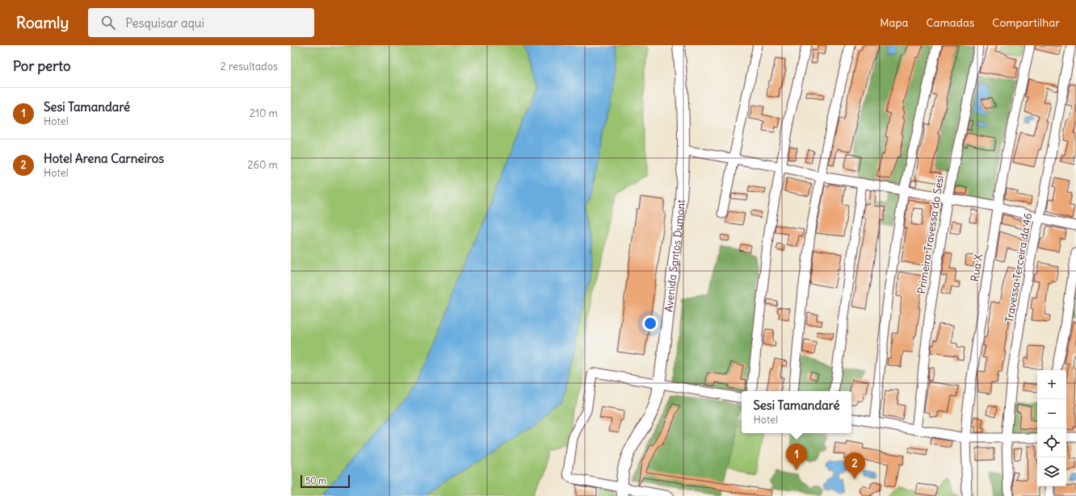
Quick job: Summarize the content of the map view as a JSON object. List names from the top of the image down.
{
  "streets": {
    "main road": ["Avenida Santos Dumont"],
    "street": ["Primeira Travessa do Sesi", "Rua X", "Travessa Terceira da 46"]
  },
  "scale_bar": "50 m",
  "page": {
    "header": "Roamly",
    "search": "Pesquisar aqui",
    "nav": ["Mapa", "Camadas", "Compartilhar"],
    "heading": ["Por perto", "2 resultados"],
    "list": [
      {
        "mark": "1",
        "name": "Sesi Tamandaré",
        "note": "Hotel",
        "value": "210 m"
      },
      {
        "mark": "2",
        "name": "Hotel Arena Carneiros",
        "note": "Hotel",
        "value": "260 m"
      }
    ],
    "map_buttons": ["+", "−"],
    "popup": ["Sesi Tamandaré", "Hotel"],
    "pins": ["1", "2"],
    "scale": "50 m"
  }
}
